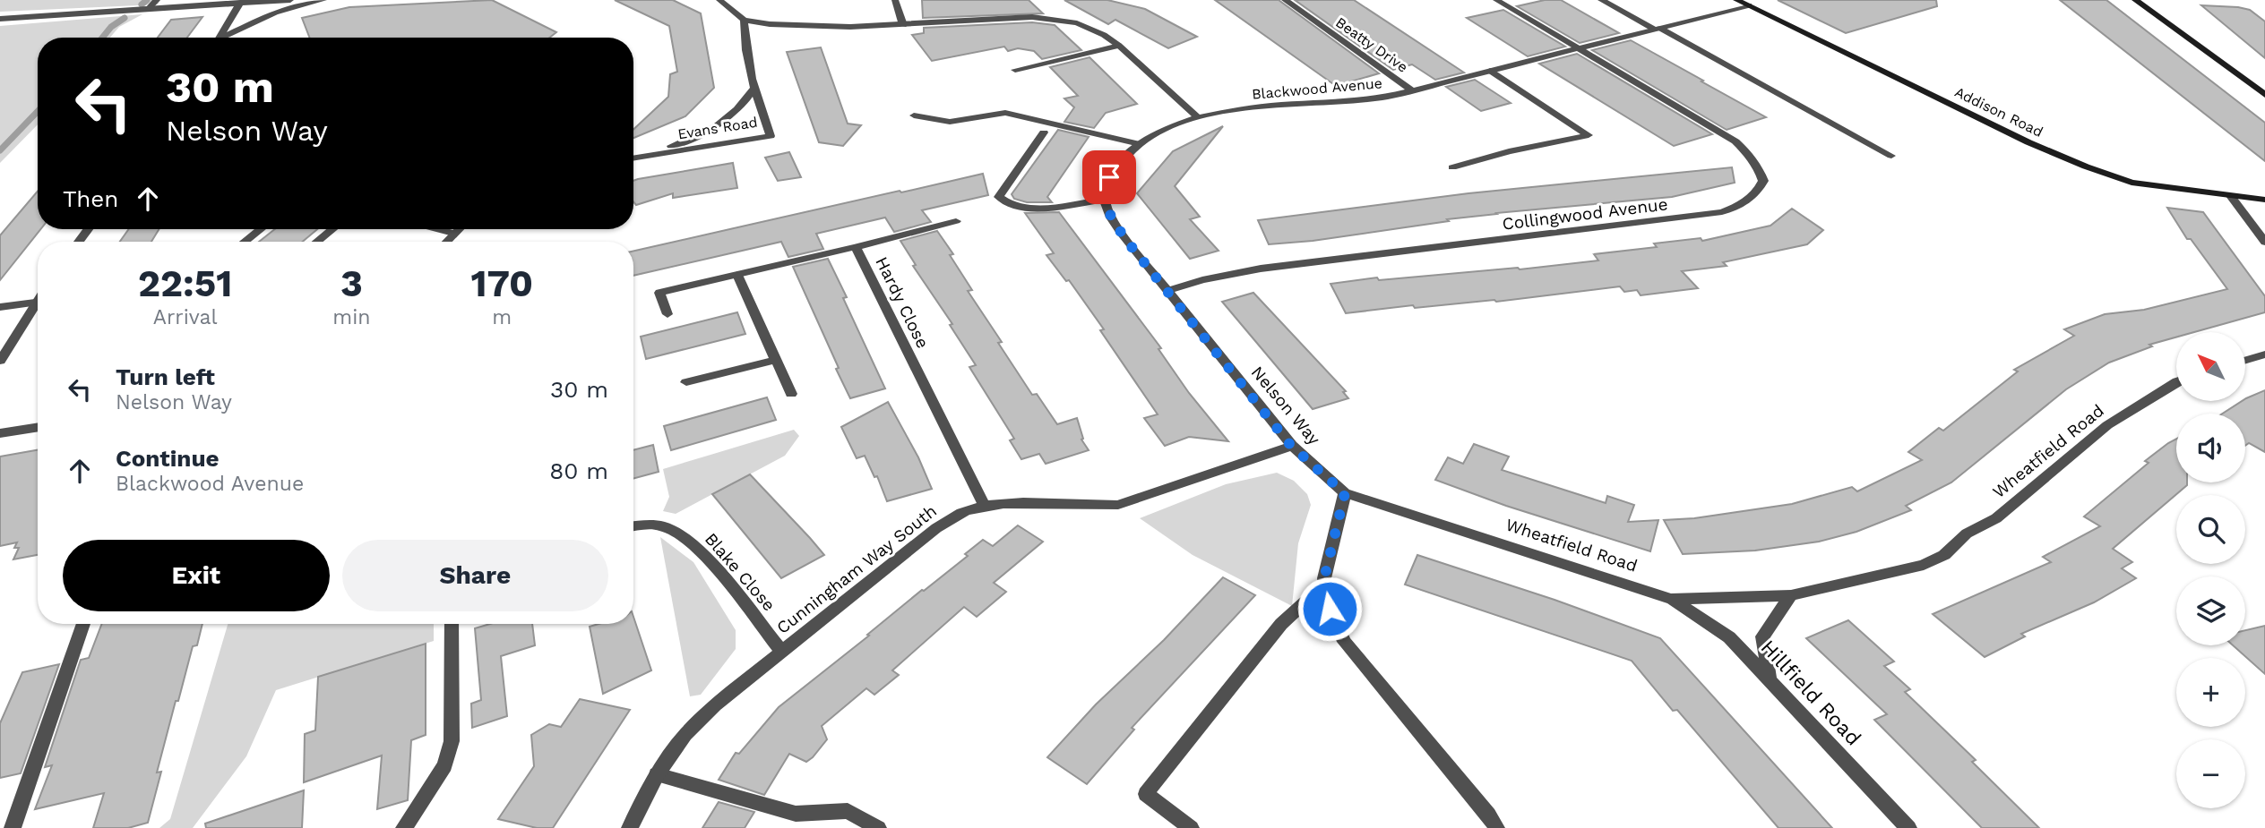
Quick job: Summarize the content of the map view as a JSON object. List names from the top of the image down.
{
  "streets": {
    "street": [
      "Beatty Drive",
      "Blackwood Avenue",
      "Addison Road",
      "Evans Road",
      "Collingwood Avenue",
      "Hardy Close",
      "Nelson Way",
      "Wheatfield Road",
      "Cunningham Way South",
      "Blake Close",
      "Hillfield Road"
    ]
  },
  "crossings": [
    ["Beatty Drive", "Blackwood Avenue"],
    ["Blackwood Avenue", "Addison Road"],
    ["Blackwood Avenue", "Collingwood Avenue"],
    ["Collingwood Avenue", "Nelson Way"],
    ["Hardy Close", "Cunningham Way South"],
    ["Nelson Way", "Wheatfield Road"],
    ["Nelson Way", "Cunningham Way South"],
    ["Wheatfield Road", "Hillfield Road"],
    ["Cunningham Way South", "Blake Close"]
  ],
  "north": "top left",
  "page": {
    "turn": ["30 m", "Nelson Way"],
    "then": "Then",
    "eta": [
      "22:51",
      "Arrival",
      "3",
      "min",
      "170",
      "m"
    ],
    "map_buttons": ["+", "−"],
    "list": [
      {
        "name": "Turn left",
        "note": "Nelson Way",
        "value": "30 m"
      },
      {
        "name": "Continue",
        "note": "Blackwood Avenue",
        "value": "80 m"
      }
    ],
    "buttons": ["Exit", "Share"]
  }
}
